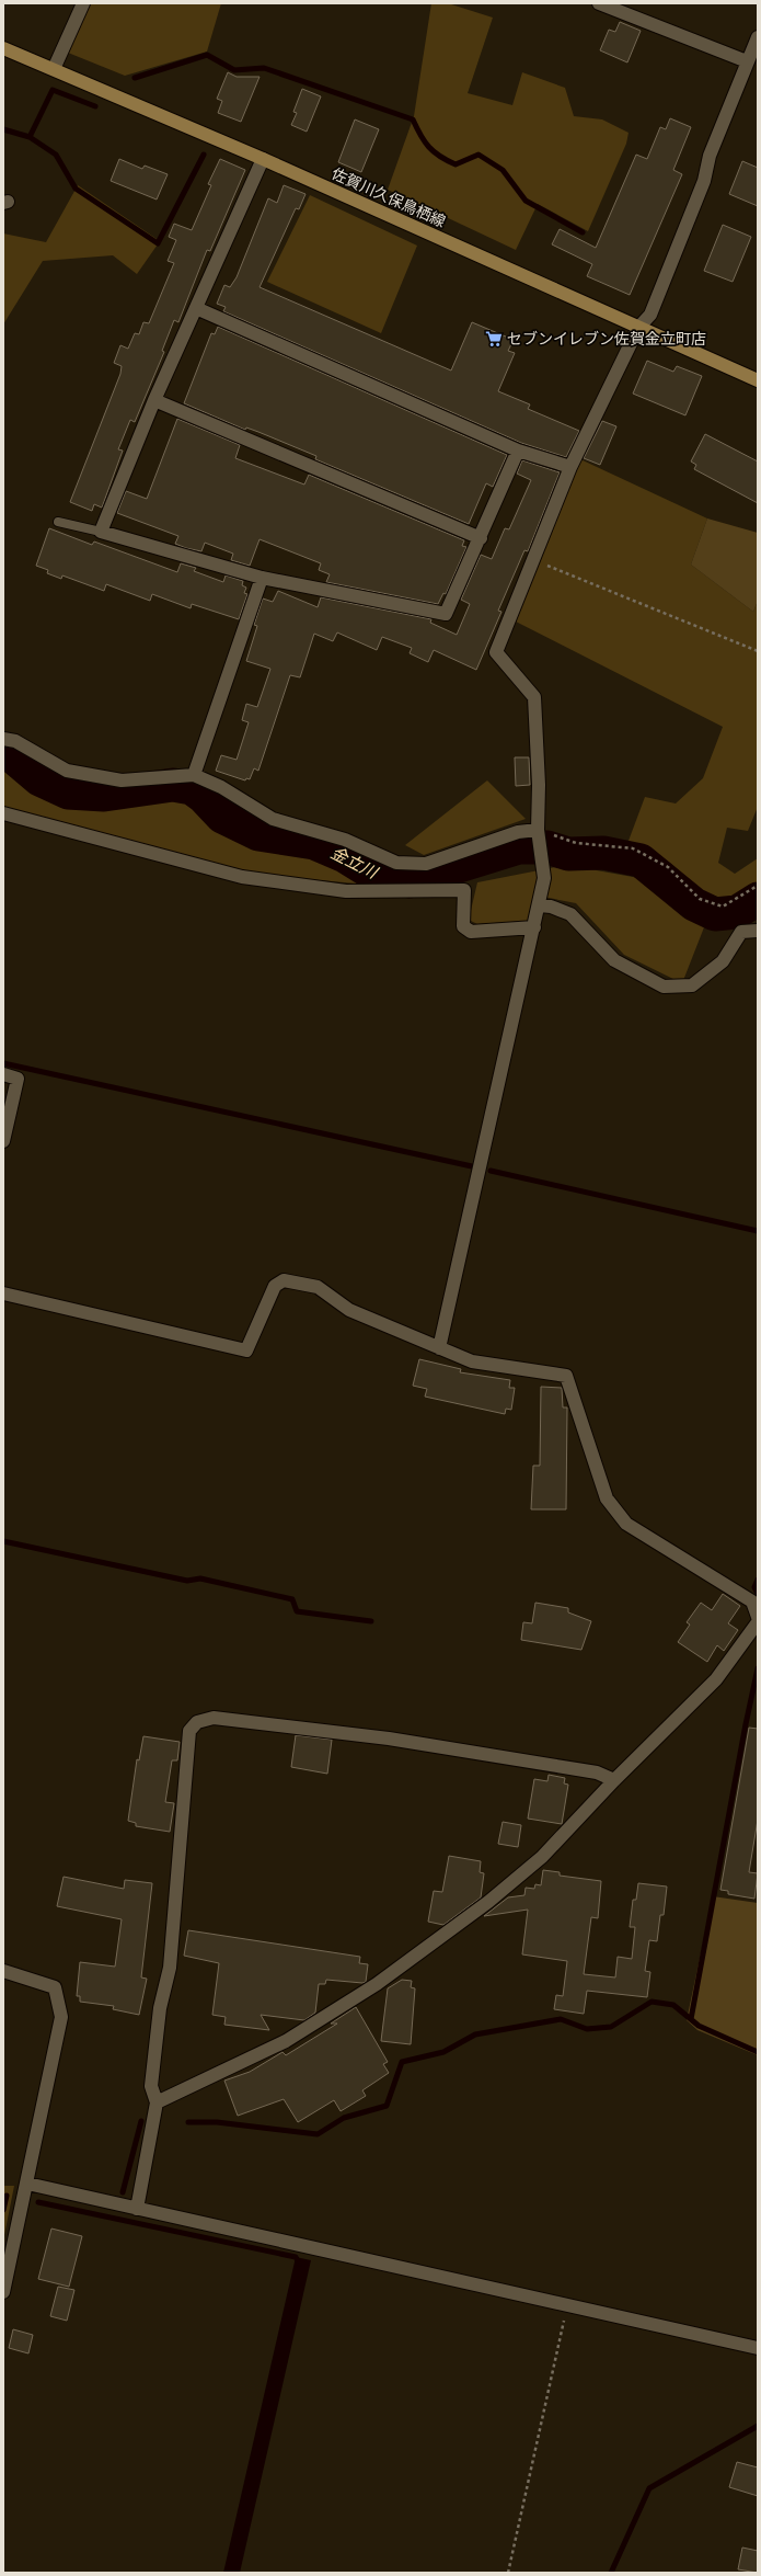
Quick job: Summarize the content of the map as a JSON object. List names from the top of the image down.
{
  "streets": {
    "main road": ["佐賀川久保鳥栖線"]
  },
  "water": ["金立川"],
  "places": {
    "supermarket": ["セブンイレブン佐賀金立町店"]
  }
}
